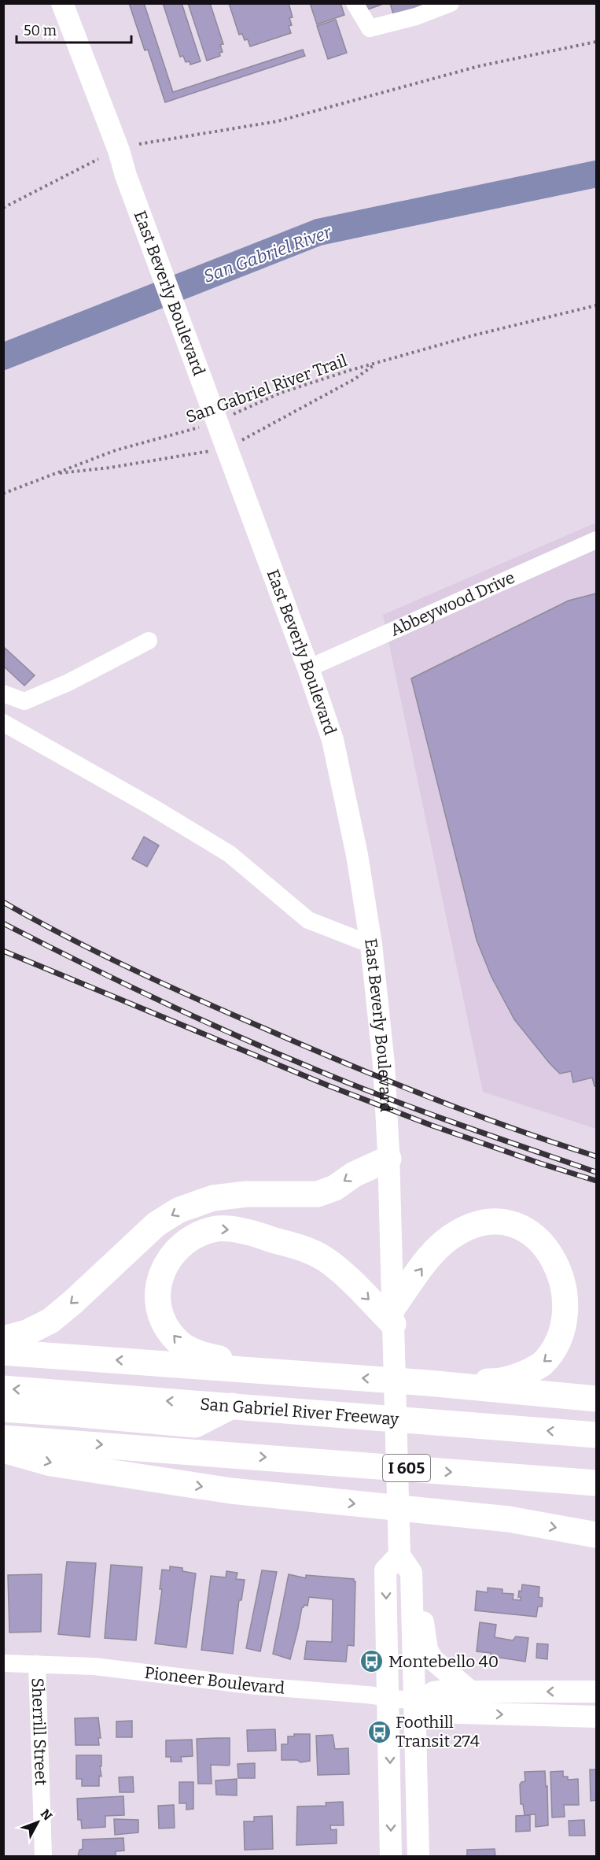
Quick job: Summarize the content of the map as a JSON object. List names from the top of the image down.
{
  "streets": {
    "highway": ["San Gabriel River Freeway", "I 605"],
    "main road": ["East Beverly Boulevard", "Pioneer Boulevard"],
    "street": ["Abbeywood Drive", "Sherrill Street"],
    "path": ["San Gabriel River Trail"]
  },
  "crossings": [
    ["East Beverly Boulevard", "San Gabriel River Trail"],
    ["East Beverly Boulevard", "Abbeywood Drive"],
    ["Pioneer Boulevard", "Sherrill Street"]
  ],
  "water": ["San Gabriel River"],
  "places": {
    "bus stop": ["Montebello 40", "Foothill Transit 274"]
  },
  "scale_bar": "50 m",
  "north": "top right"
}
